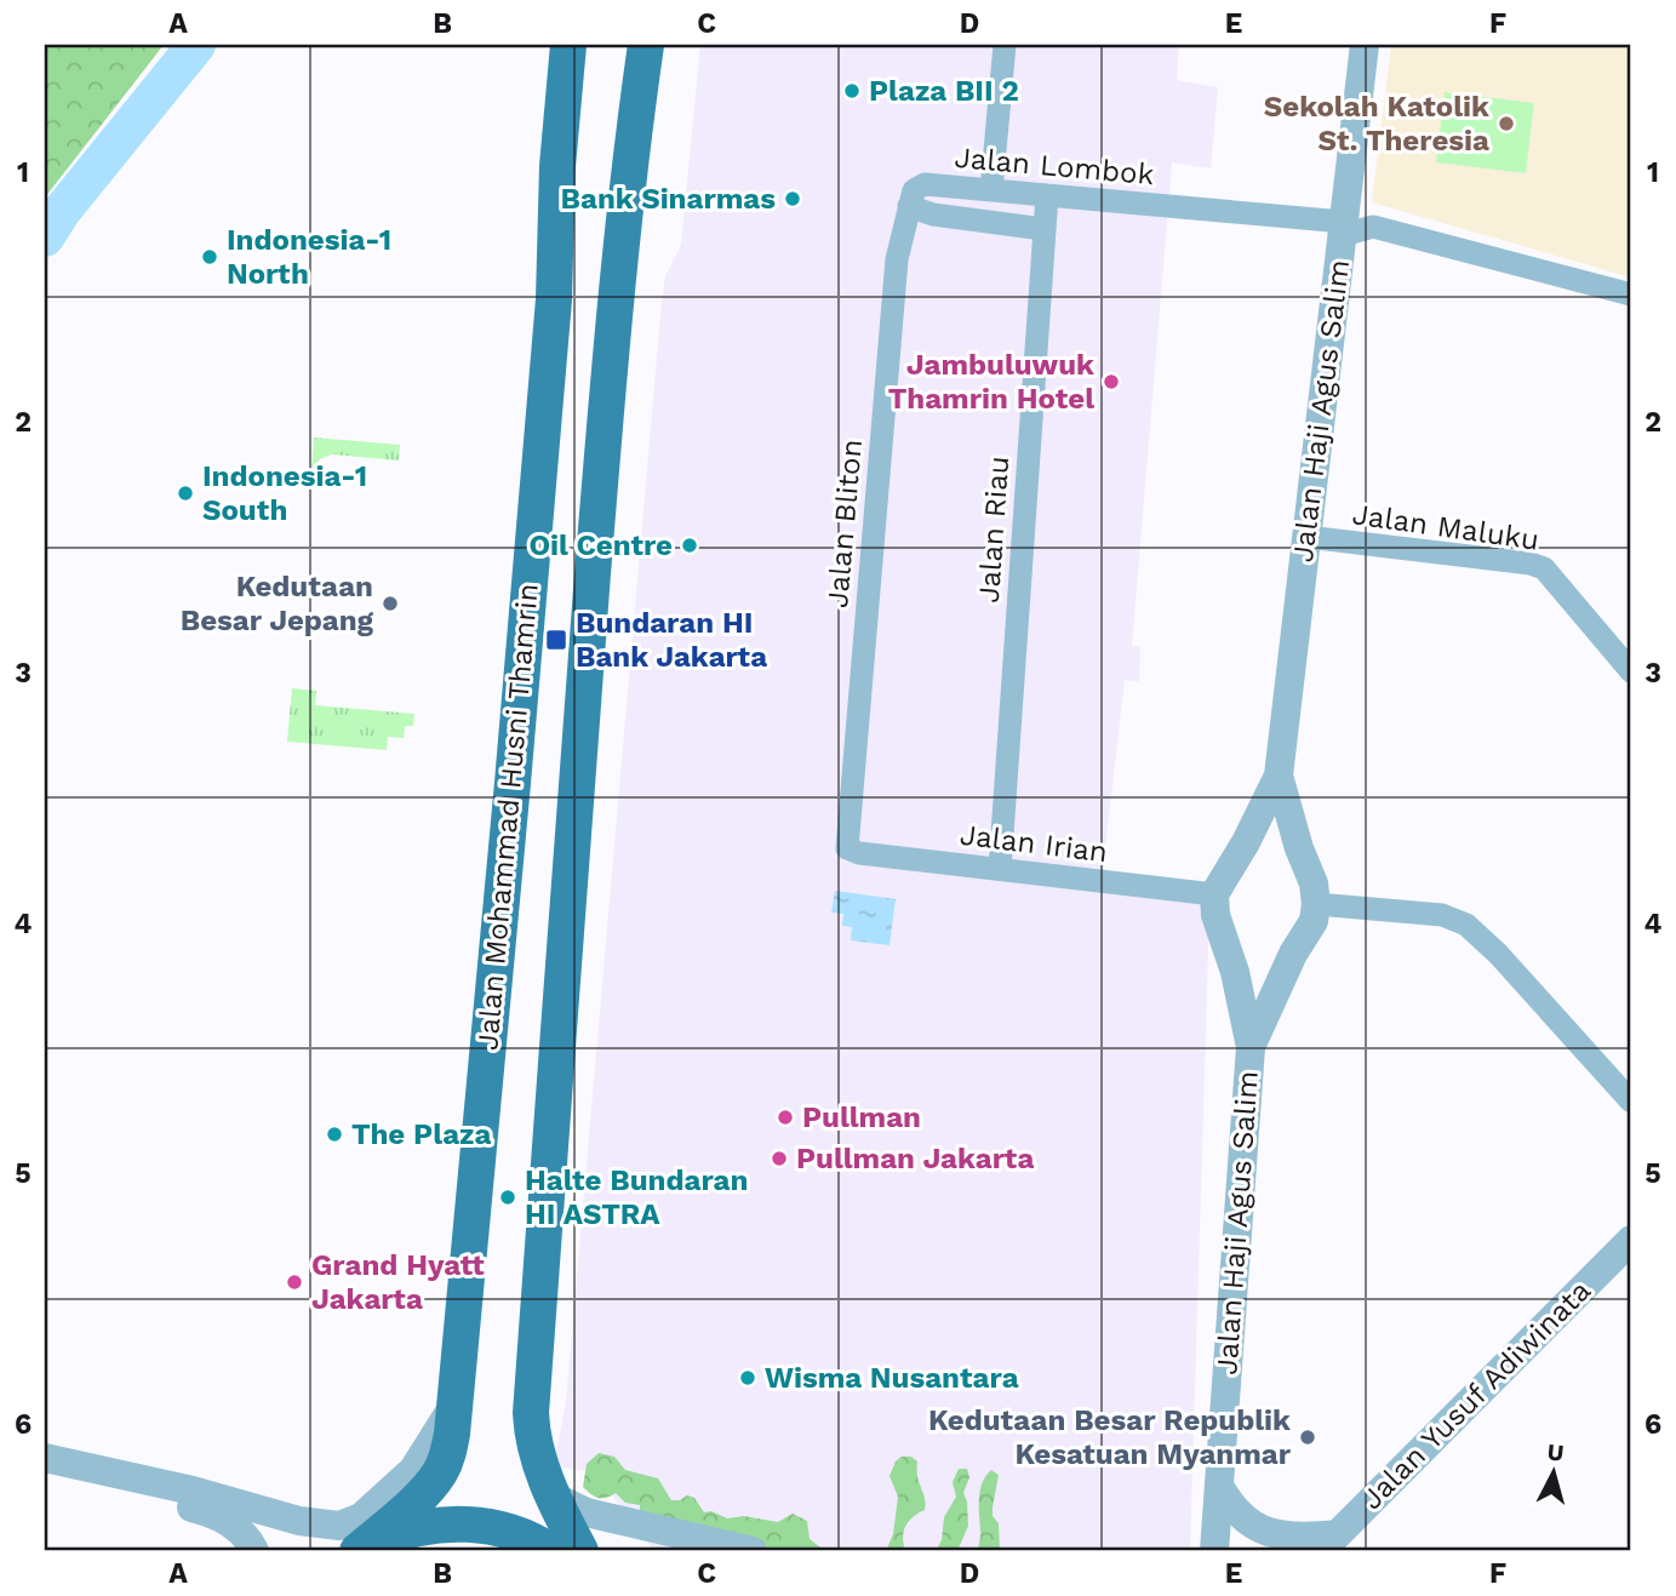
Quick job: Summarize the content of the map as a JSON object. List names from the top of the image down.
{
  "streets": {
    "main road": ["Jalan Mohammad Husni Thamrin"],
    "street": [
      "Jalan Lombok",
      "Jalan Haji Agus Salim",
      "Jalan Bliton",
      "Jalan Maluku",
      "Jalan Riau",
      "Jalan Irian",
      "Jalan Yusuf Adiwinata"
    ]
  },
  "crossings": [
    ["Jalan Lombok", "Jalan Haji Agus Salim"],
    ["Jalan Lombok", "Jalan Bliton"],
    ["Jalan Lombok", "Jalan Riau"],
    ["Jalan Haji Agus Salim", "Jalan Maluku"],
    ["Jalan Haji Agus Salim", "Jalan Irian"],
    ["Jalan Bliton", "Jalan Irian"],
    ["Jalan Riau", "Jalan Irian"]
  ],
  "places": {
    "other": [
      "Plaza BII 2",
      "Sekolah Katolik St. Theresia",
      "Bank Sinarmas",
      "Indonesia-1 North",
      "Jambuluwuk Thamrin Hotel",
      "Indonesia-1 South",
      "Oil Centre",
      "Kedutaan Besar Jepang",
      "Pullman",
      "The Plaza",
      "Pullman Jakarta",
      "Halte Bundaran HI ASTRA",
      "Grand Hyatt Jakarta",
      "Wisma Nusantara",
      "Kedutaan Besar Republik Kesatuan Myanmar"
    ],
    "transit": ["Bundaran HI Bank Jakarta"]
  },
  "north": "top",
  "grid": {
    "columns": [
      "A",
      "B",
      "C",
      "D",
      "E",
      "F"
    ],
    "rows": [
      "1",
      "2",
      "3",
      "4",
      "5",
      "6"
    ]
  }
}
